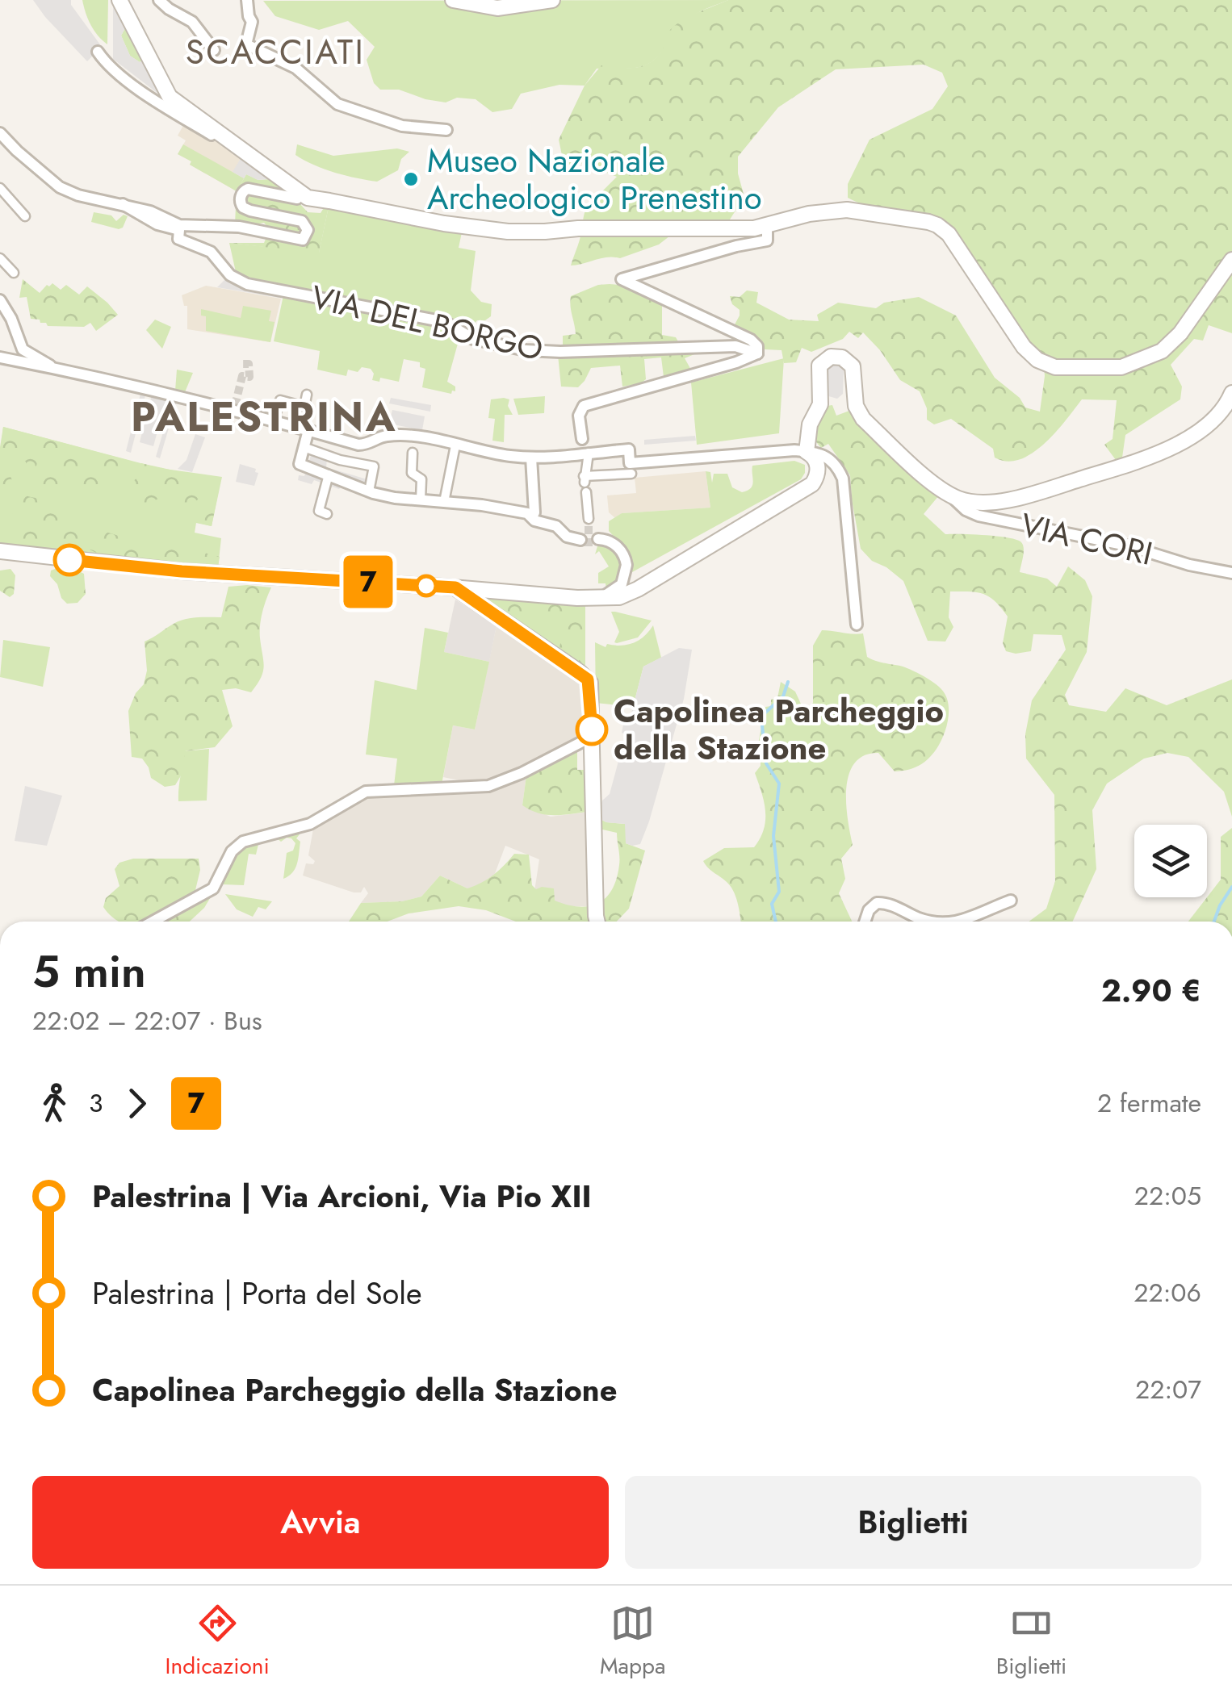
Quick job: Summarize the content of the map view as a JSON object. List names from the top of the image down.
{
  "streets": {
    "street": ["VIA DEL BORGO", "VIA CORI"]
  },
  "districts": ["SCACCIATI", "PALESTRINA"],
  "places": ["Museo Nazionale Archeologico Prenestino", "Capolinea Parcheggio della Stazione"],
  "lines": ["bus line 7"],
  "page": {
    "on_map": "7",
    "heading": ["5 min", "22:02 – 22:07 · Bus", "2.90 €"],
    "legs": ["3", "7", "2 fermate"],
    "list": [
      {
        "name": "Palestrina | Via Arcioni, Via Pio XII",
        "value": "22:05"
      },
      {
        "name": "Palestrina | Porta del Sole",
        "value": "22:06"
      },
      {
        "name": "Capolinea Parcheggio della Stazione",
        "value": "22:07"
      }
    ],
    "buttons": ["Avvia", "Biglietti"],
    "tabs": ["Indicazioni", "Mappa", "Biglietti"]
  }
}
